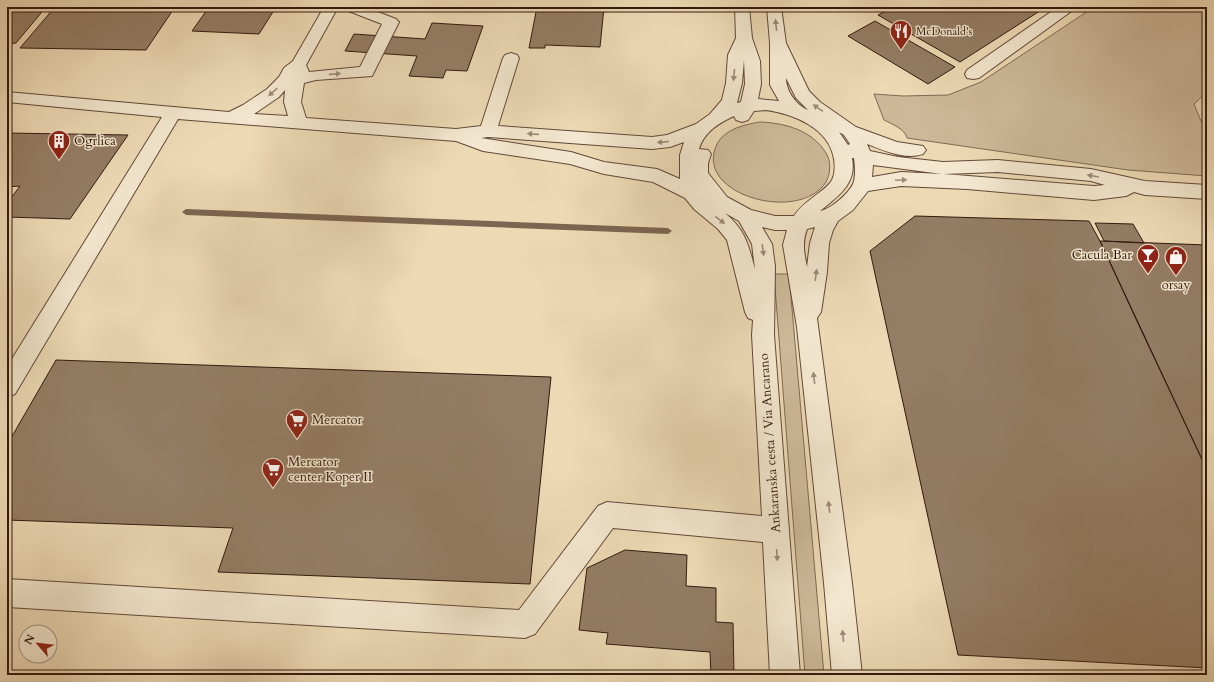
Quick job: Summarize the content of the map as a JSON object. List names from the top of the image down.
{
  "streets": {
    "street": ["Ankaranska cesta / Via Ancarano"]
  },
  "places": {
    "restaurant": ["McDonald's"],
    "building": ["Ogrlica"],
    "bar": ["Cacula Bar"],
    "shop": ["orsay"],
    "supermarket": ["Mercator", "Mercator center Koper II"]
  },
  "north": "top left"
}
